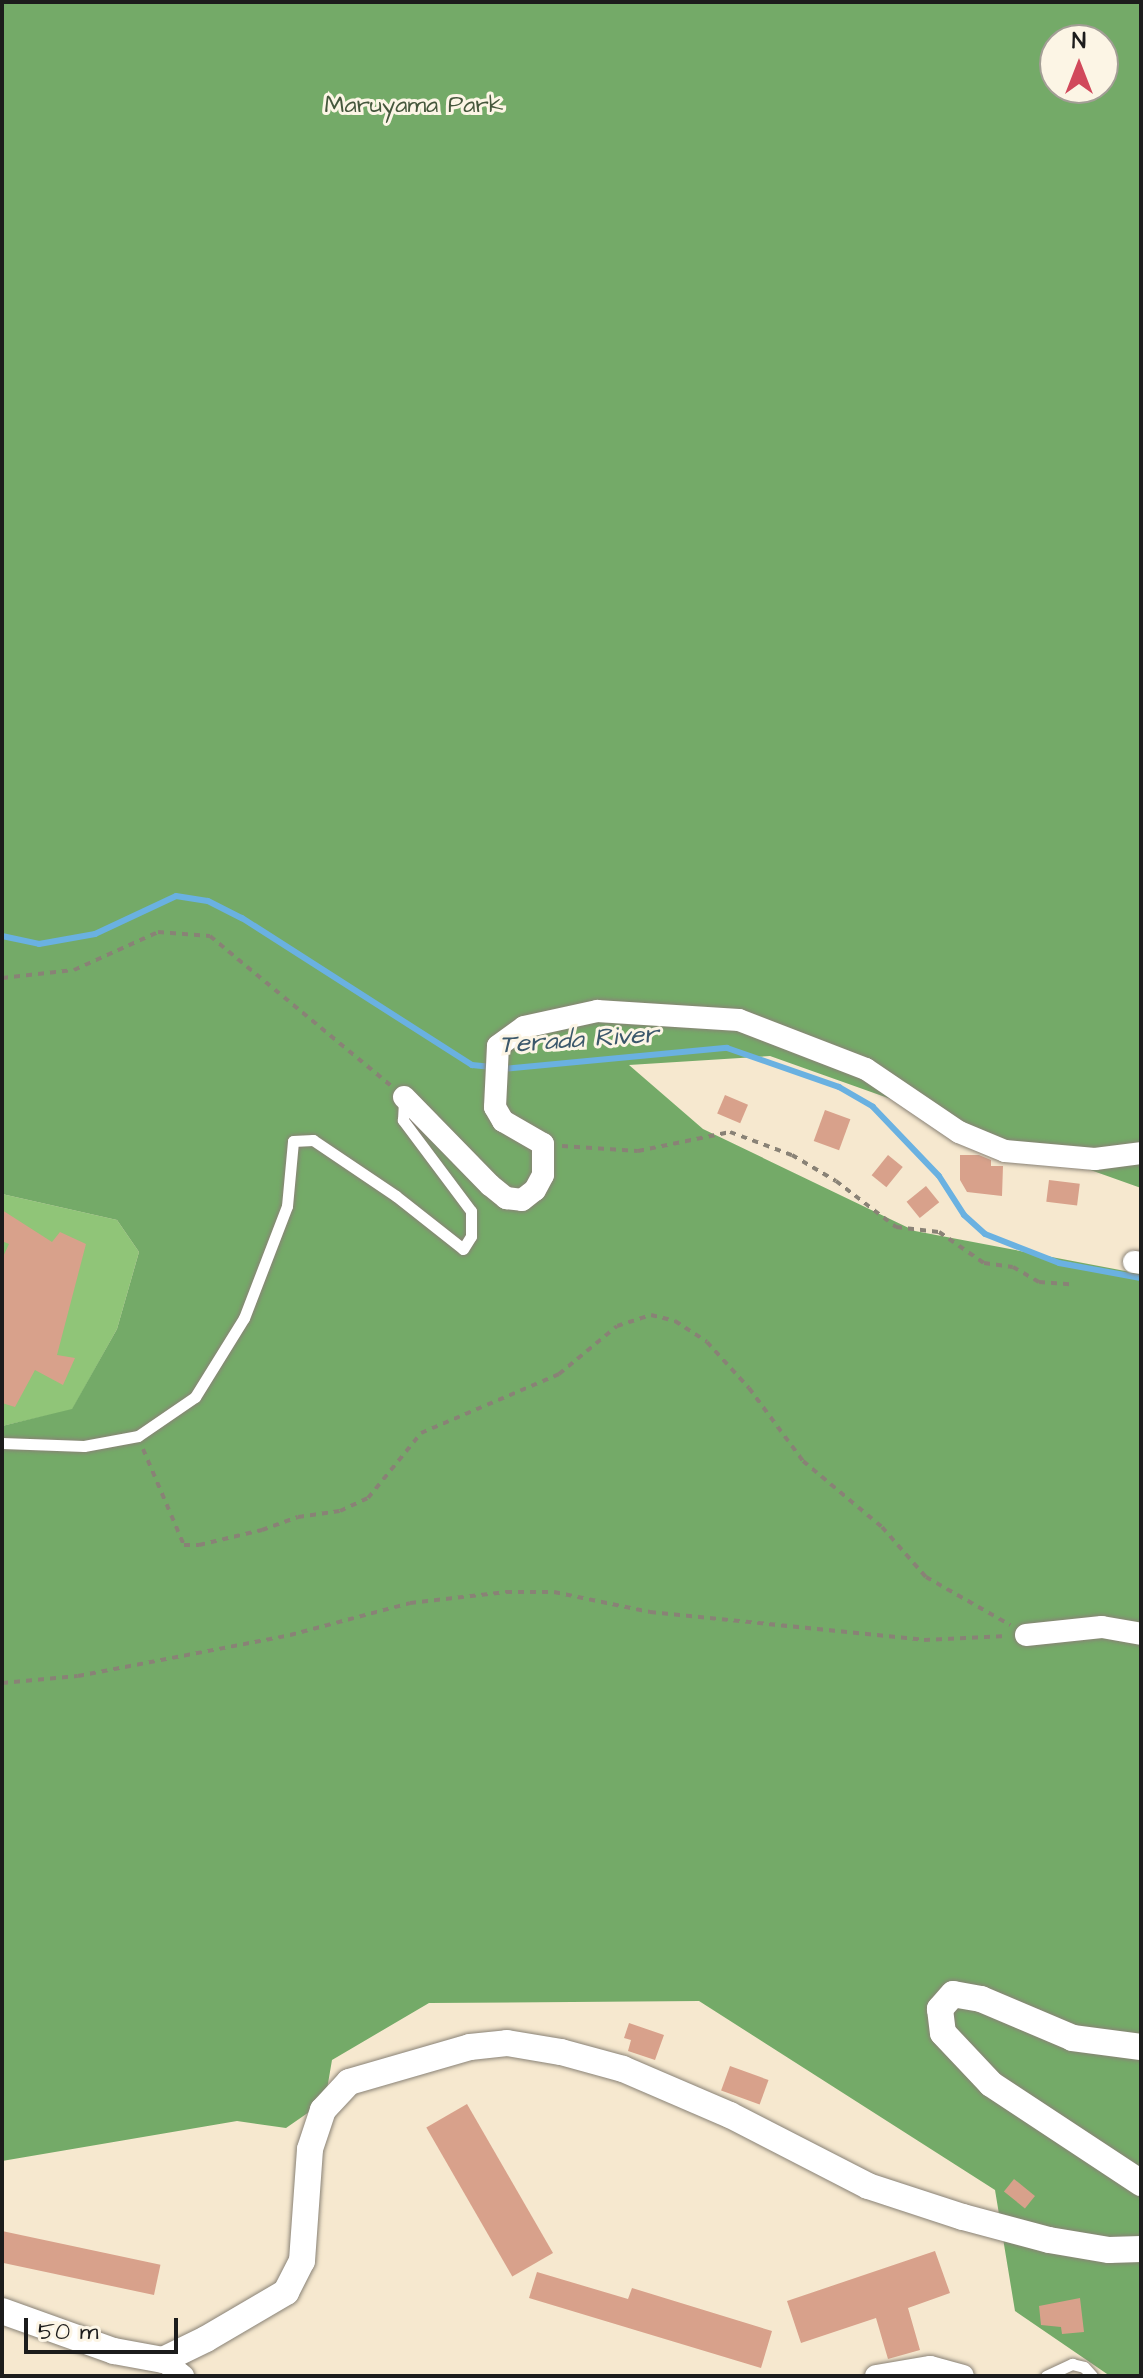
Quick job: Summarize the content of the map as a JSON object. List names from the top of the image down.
{
  "water": ["Terada River"],
  "parks": ["Maruyama Park"],
  "scale_bar": "50 m",
  "north": "top"
}
